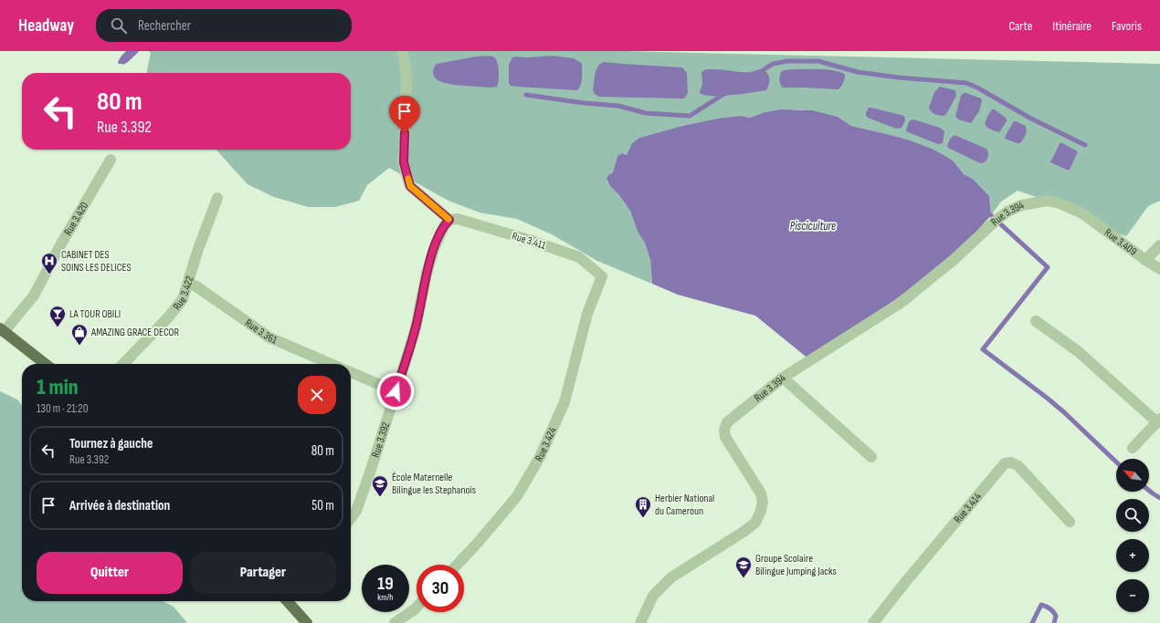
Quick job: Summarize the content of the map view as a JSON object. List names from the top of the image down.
{
  "streets": {
    "street": [
      "Rue 3.394",
      "Rue 3.420",
      "Rue 3.411",
      "Rue 3.409",
      "Rue 3.422",
      "Rue 3.361",
      "Rue 3.392",
      "Rue 3.424",
      "Rue 3.414"
    ]
  },
  "crossings": [
    ["Rue 3.394", "Rue 3.409"],
    ["Rue 3.411", "Rue 3.392"],
    ["Rue 3.411", "Rue 3.424"],
    ["Rue 3.422", "Rue 3.361"]
  ],
  "water": ["Pisciculture"],
  "places": {
    "hospital": ["CABINET DES SOINS LES DELICES"],
    "bar": ["LA TOUR OBILI"],
    "shop": ["AMAZING GRACE DECOR"],
    "school or university": ["École Maternelle Bilingue les Stephanois", "Groupe Scolaire Bilingue Jumping Jacks"],
    "building": ["Herbier National du Cameroun"]
  },
  "north": "top left",
  "page": {
    "header": "Headway",
    "search": "Rechercher",
    "nav": ["Carte", "Itinéraire", "Favoris"],
    "turn": ["80 m", "Rue 3.392"],
    "heading": ["1 min", "130 m · 21:20"],
    "list": [
      {
        "name": "Tournez à gauche",
        "note": "Rue 3.392",
        "value": "80 m"
      },
      {
        "name": "Arrivée à destination",
        "value": "50 m"
      }
    ],
    "map_buttons": ["+", "−"],
    "buttons": ["Quitter", "Partager"],
    "speed": "19 km/h",
    "limit": "30"
  }
}
